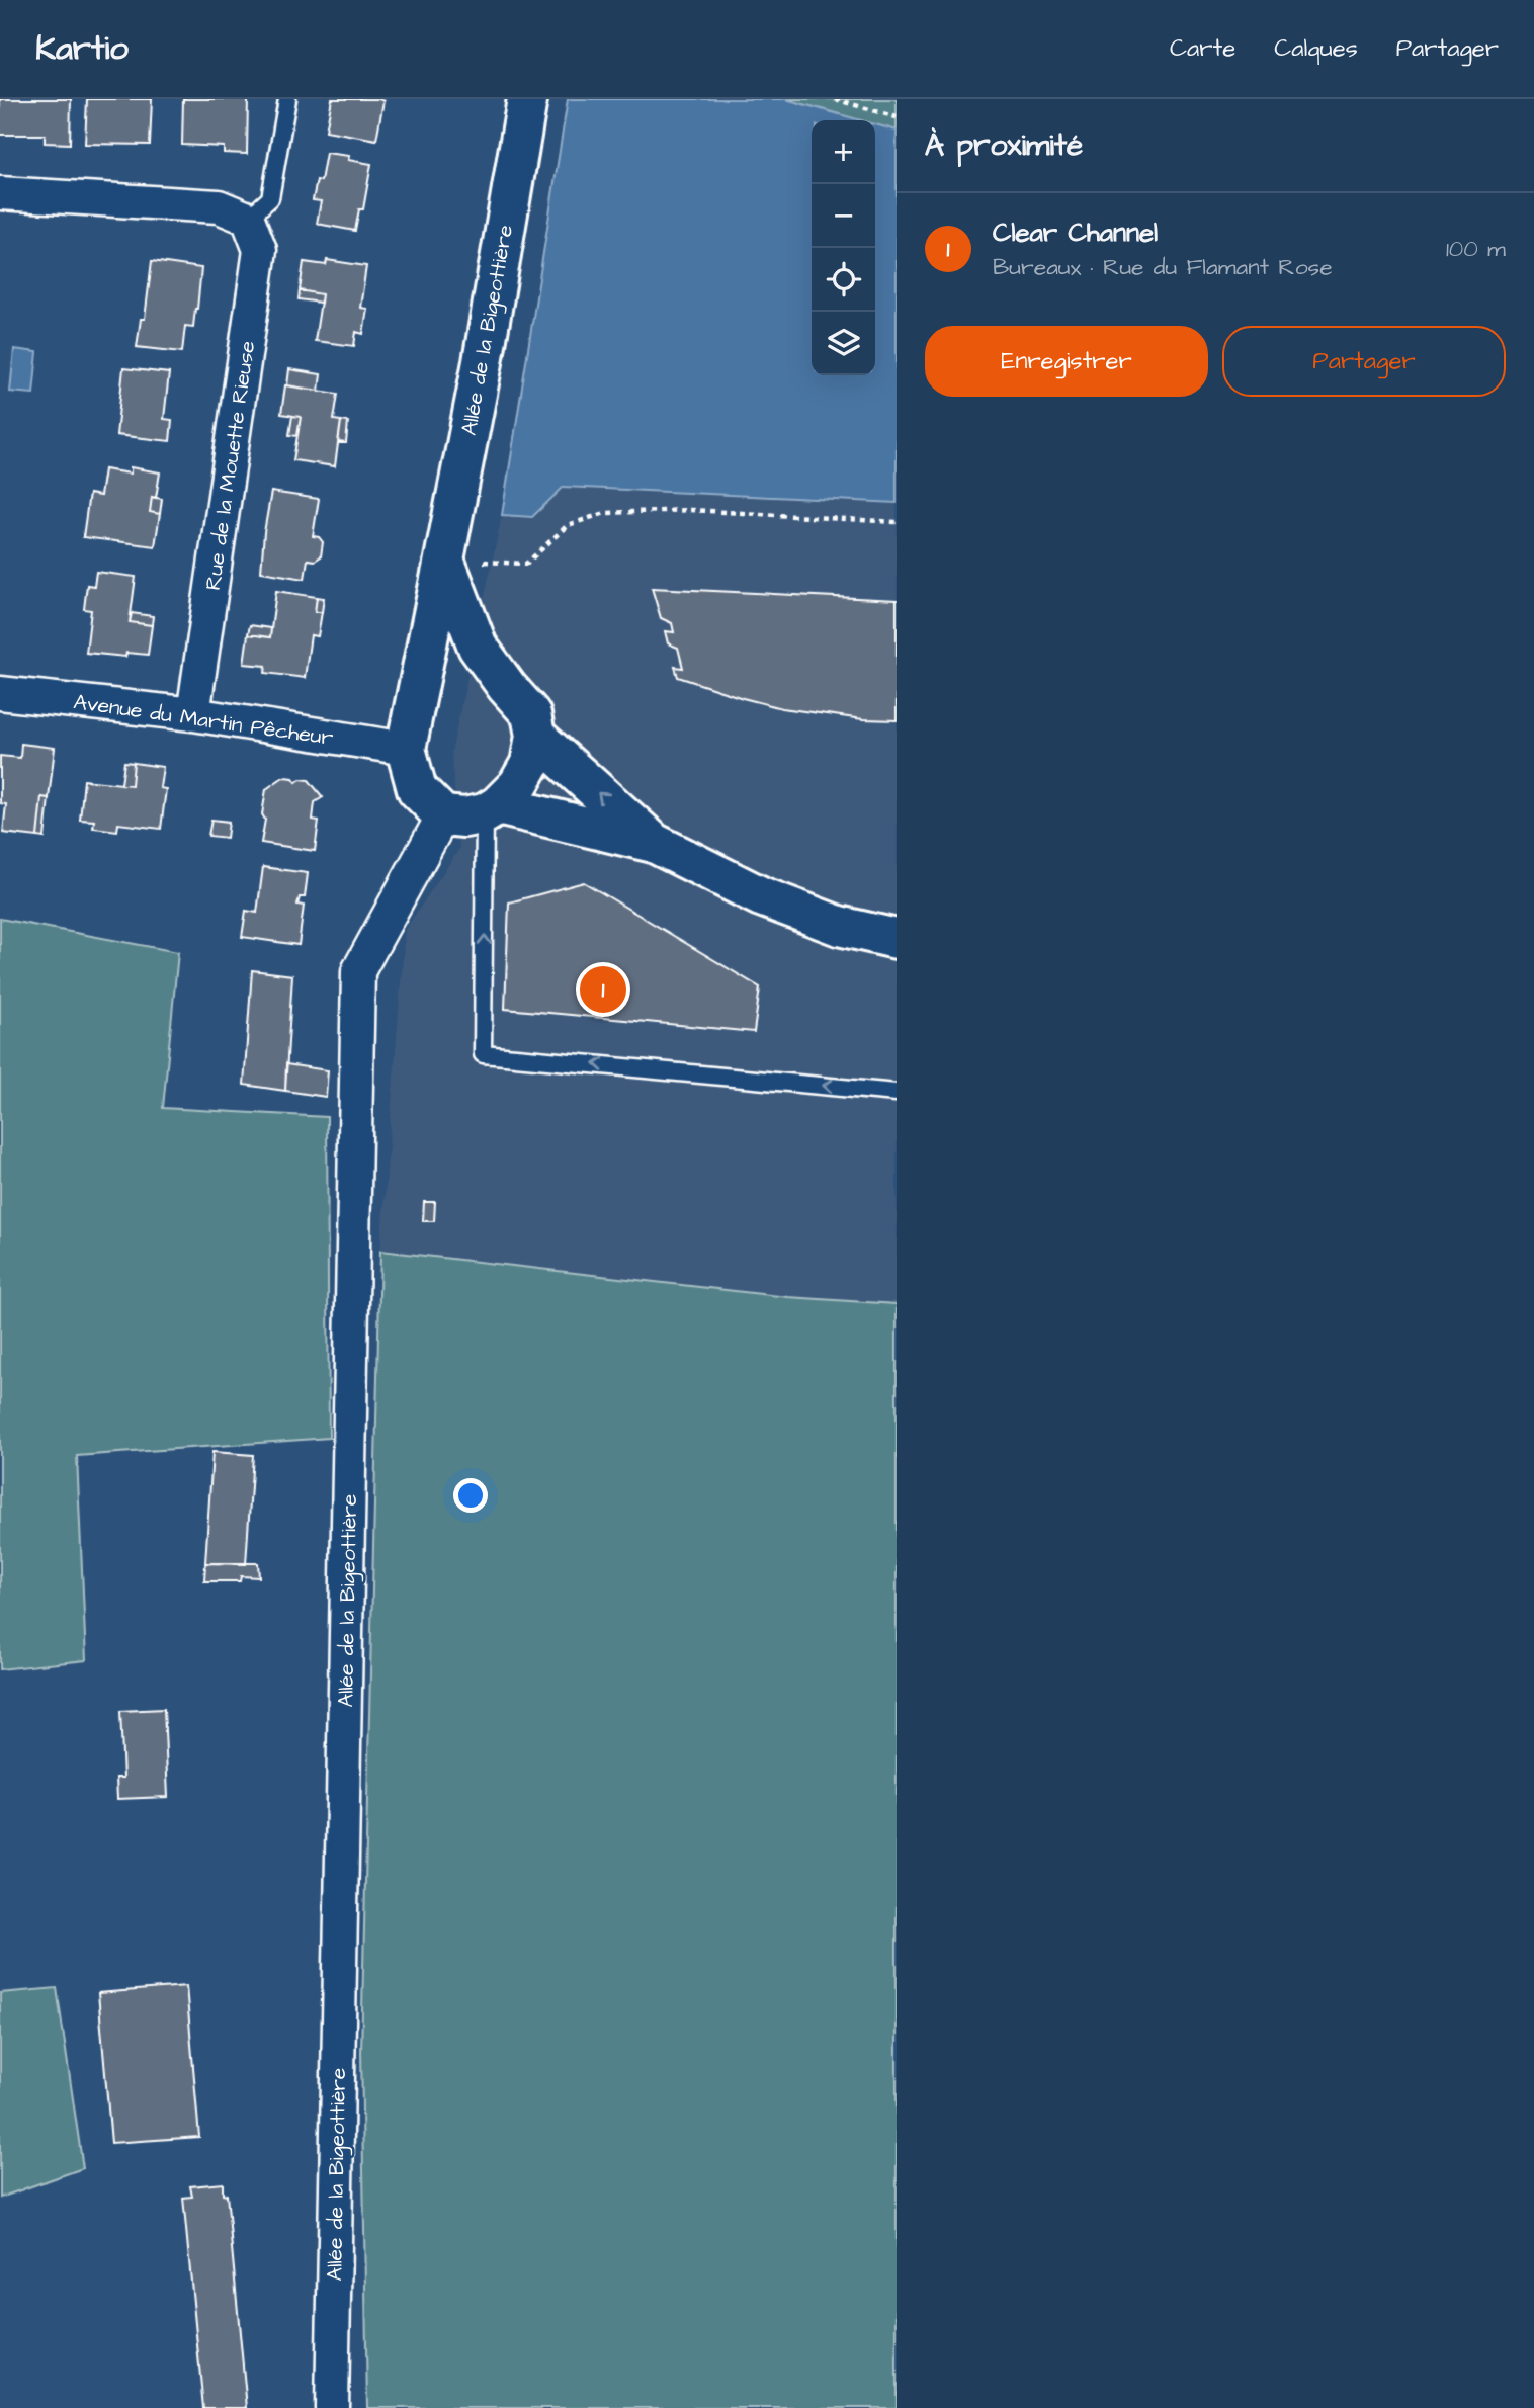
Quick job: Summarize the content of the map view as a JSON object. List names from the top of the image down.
{
  "streets": {
    "main road": ["Allée de la Bigeottière"],
    "street": ["Rue de la Mouette Rieuse", "Avenue du Martin Pêcheur"]
  },
  "crossings": [
    ["Allée de la Bigeottière", "Avenue du Martin Pêcheur"],
    ["Rue de la Mouette Rieuse", "Avenue du Martin Pêcheur"]
  ],
  "page": {
    "header": "Kartio",
    "nav": ["Carte", "Calques", "Partager"],
    "heading": "À proximité",
    "map_buttons": ["+", "−"],
    "list": [
      {
        "mark": "1",
        "name": "Clear Channel",
        "note": "Bureaux · Rue du Flamant Rose",
        "value": "100 m"
      }
    ],
    "buttons": ["Enregistrer", "Partager"],
    "pins": "1"
  }
}
